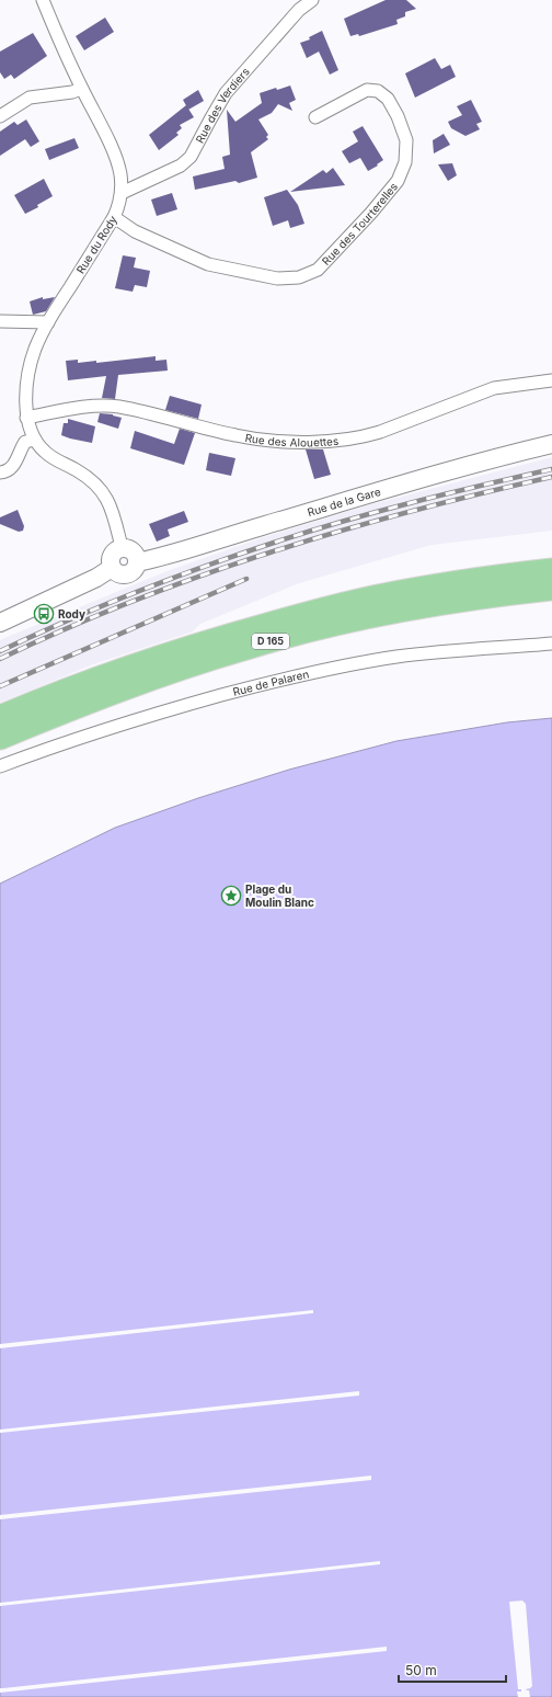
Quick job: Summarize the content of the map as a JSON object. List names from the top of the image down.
{
  "streets": {
    "highway": ["D 165"],
    "main road": ["Rue de la Gare"],
    "street": [
      "Rue des Verdiers",
      "Rue des Tourterelles",
      "Rue du Rody",
      "Rue des Alouettes",
      "Rue de Palaren"
    ]
  },
  "crossings": [
    ["Rue des Verdiers", "Rue du Rody"],
    ["Rue des Tourterelles", "Rue du Rody"],
    ["Rue du Rody", "Rue des Alouettes"],
    ["Rue du Rody", "Rue de la Gare"]
  ],
  "places": {
    "bus stop": ["Rody"],
    "place": ["Plage du Moulin Blanc"]
  },
  "scale_bar": "50 m"
}
